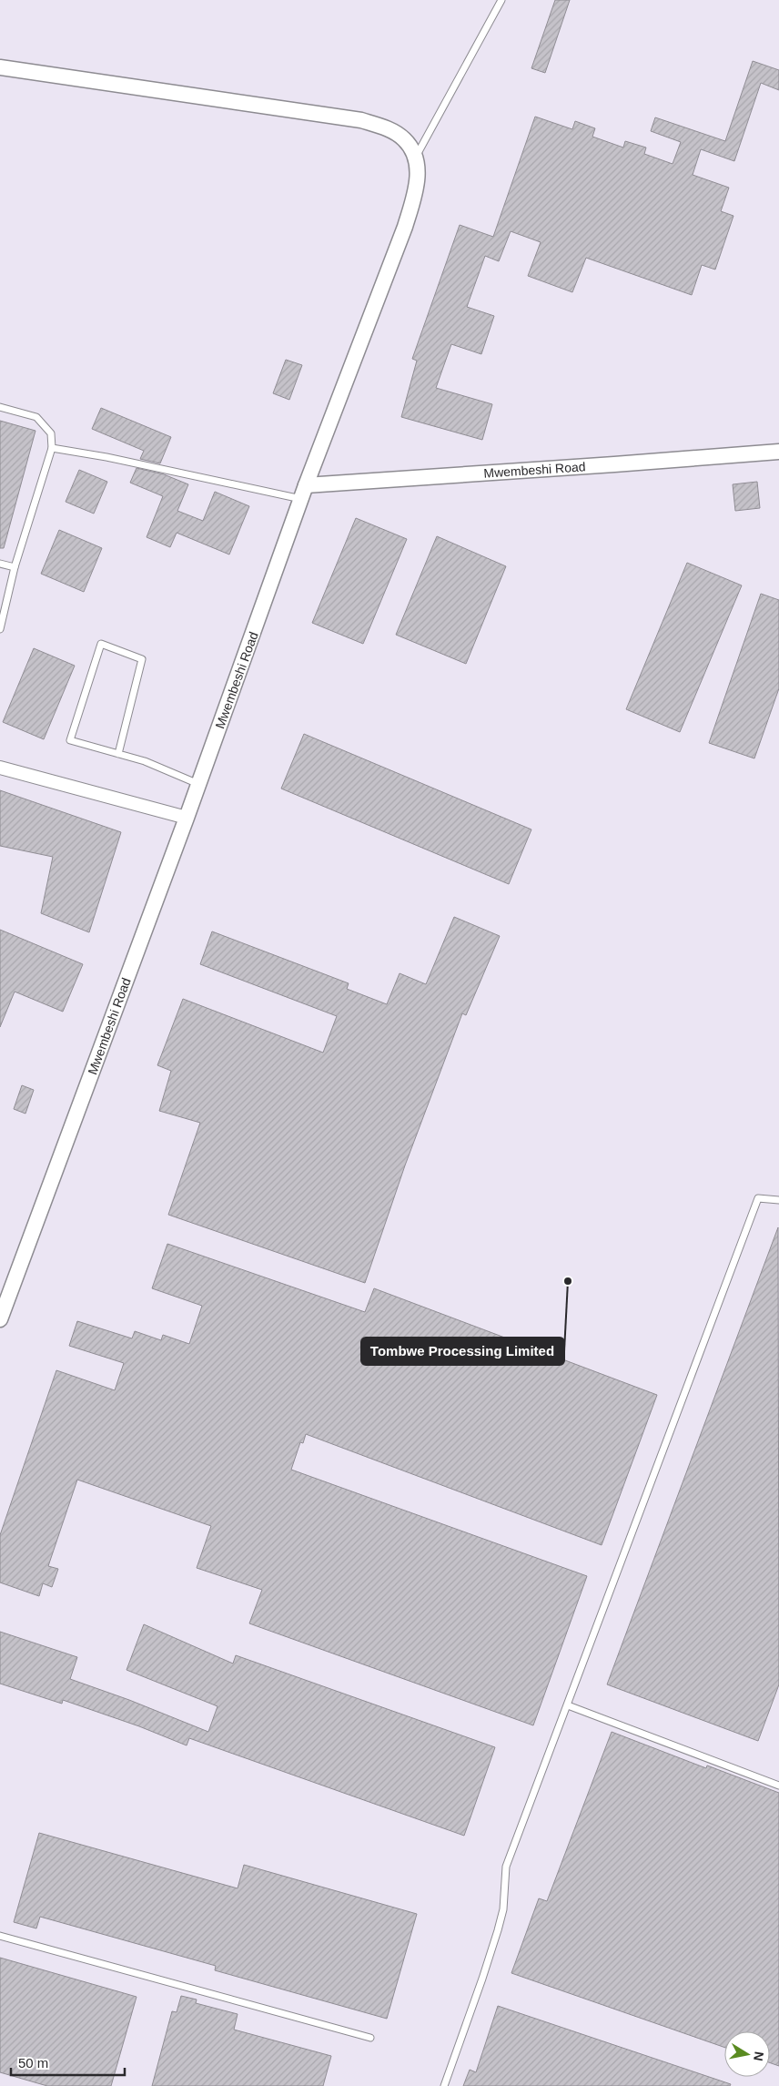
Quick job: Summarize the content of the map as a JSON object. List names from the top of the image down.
{
  "streets": {
    "street": ["Mwembeshi Road"]
  },
  "places": ["Tombwe Processing Limited"],
  "scale_bar": "50 m",
  "north": "right"
}
